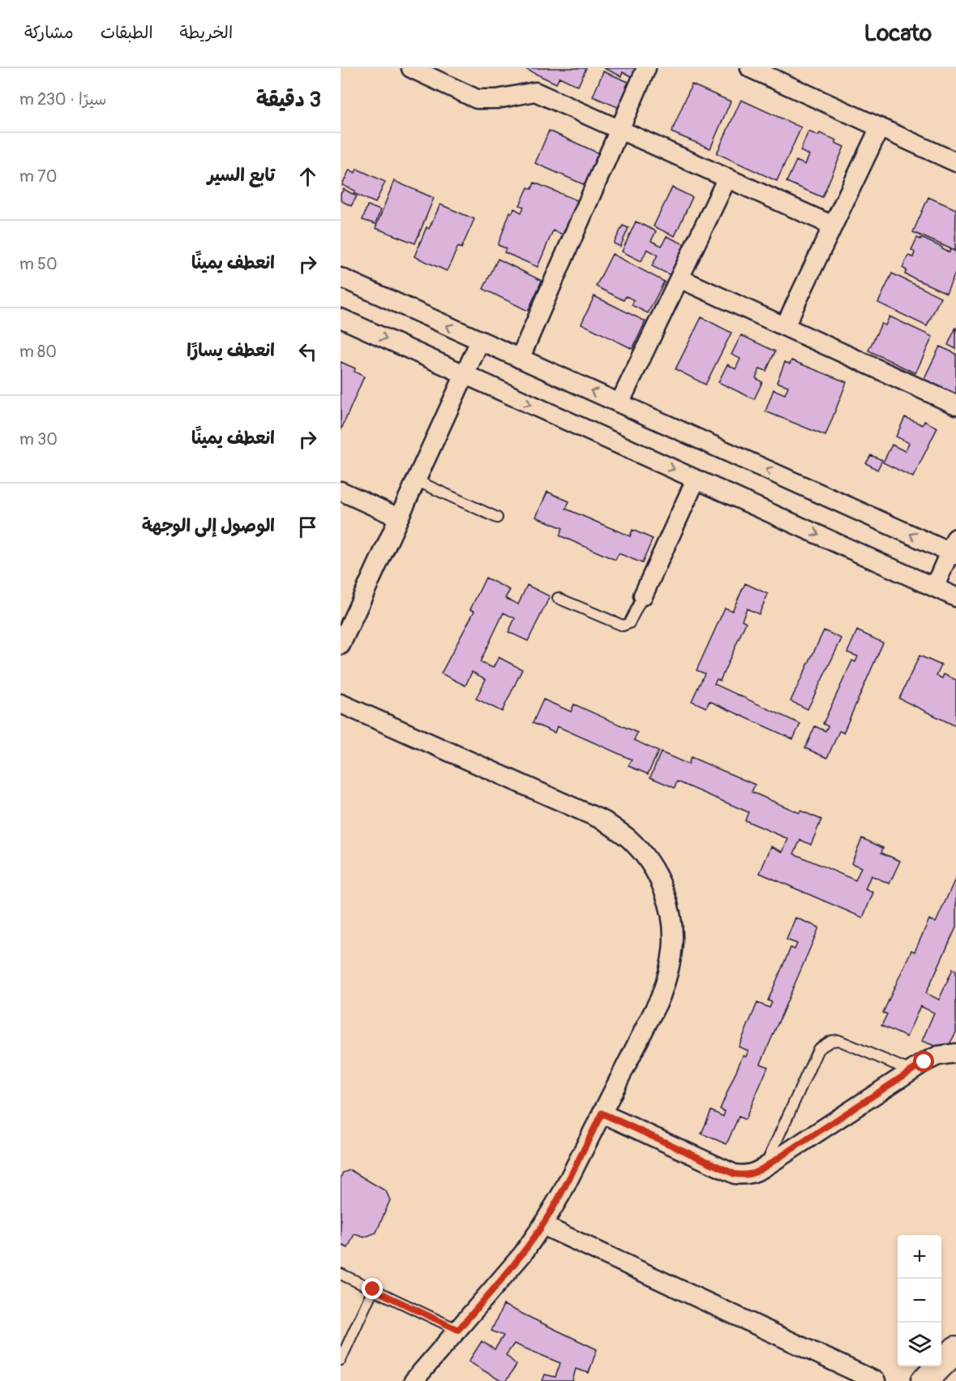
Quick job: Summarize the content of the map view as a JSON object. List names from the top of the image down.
{
  "page": {
    "header": "Locato",
    "nav": ["الخريطة", "الطبقات", "مشاركة"],
    "heading": ["3 دقيقة", "سيرًا · 230 m"],
    "list": [
      ["تابع السير", "70 m"],
      ["انعطف يمينًا", "50 m"],
      ["انعطف يسارًا", "80 m"],
      ["انعطف يمينًا", "30 m"],
      "الوصول إلى الوجهة"
    ],
    "map_buttons": ["+", "−"]
  }
}
